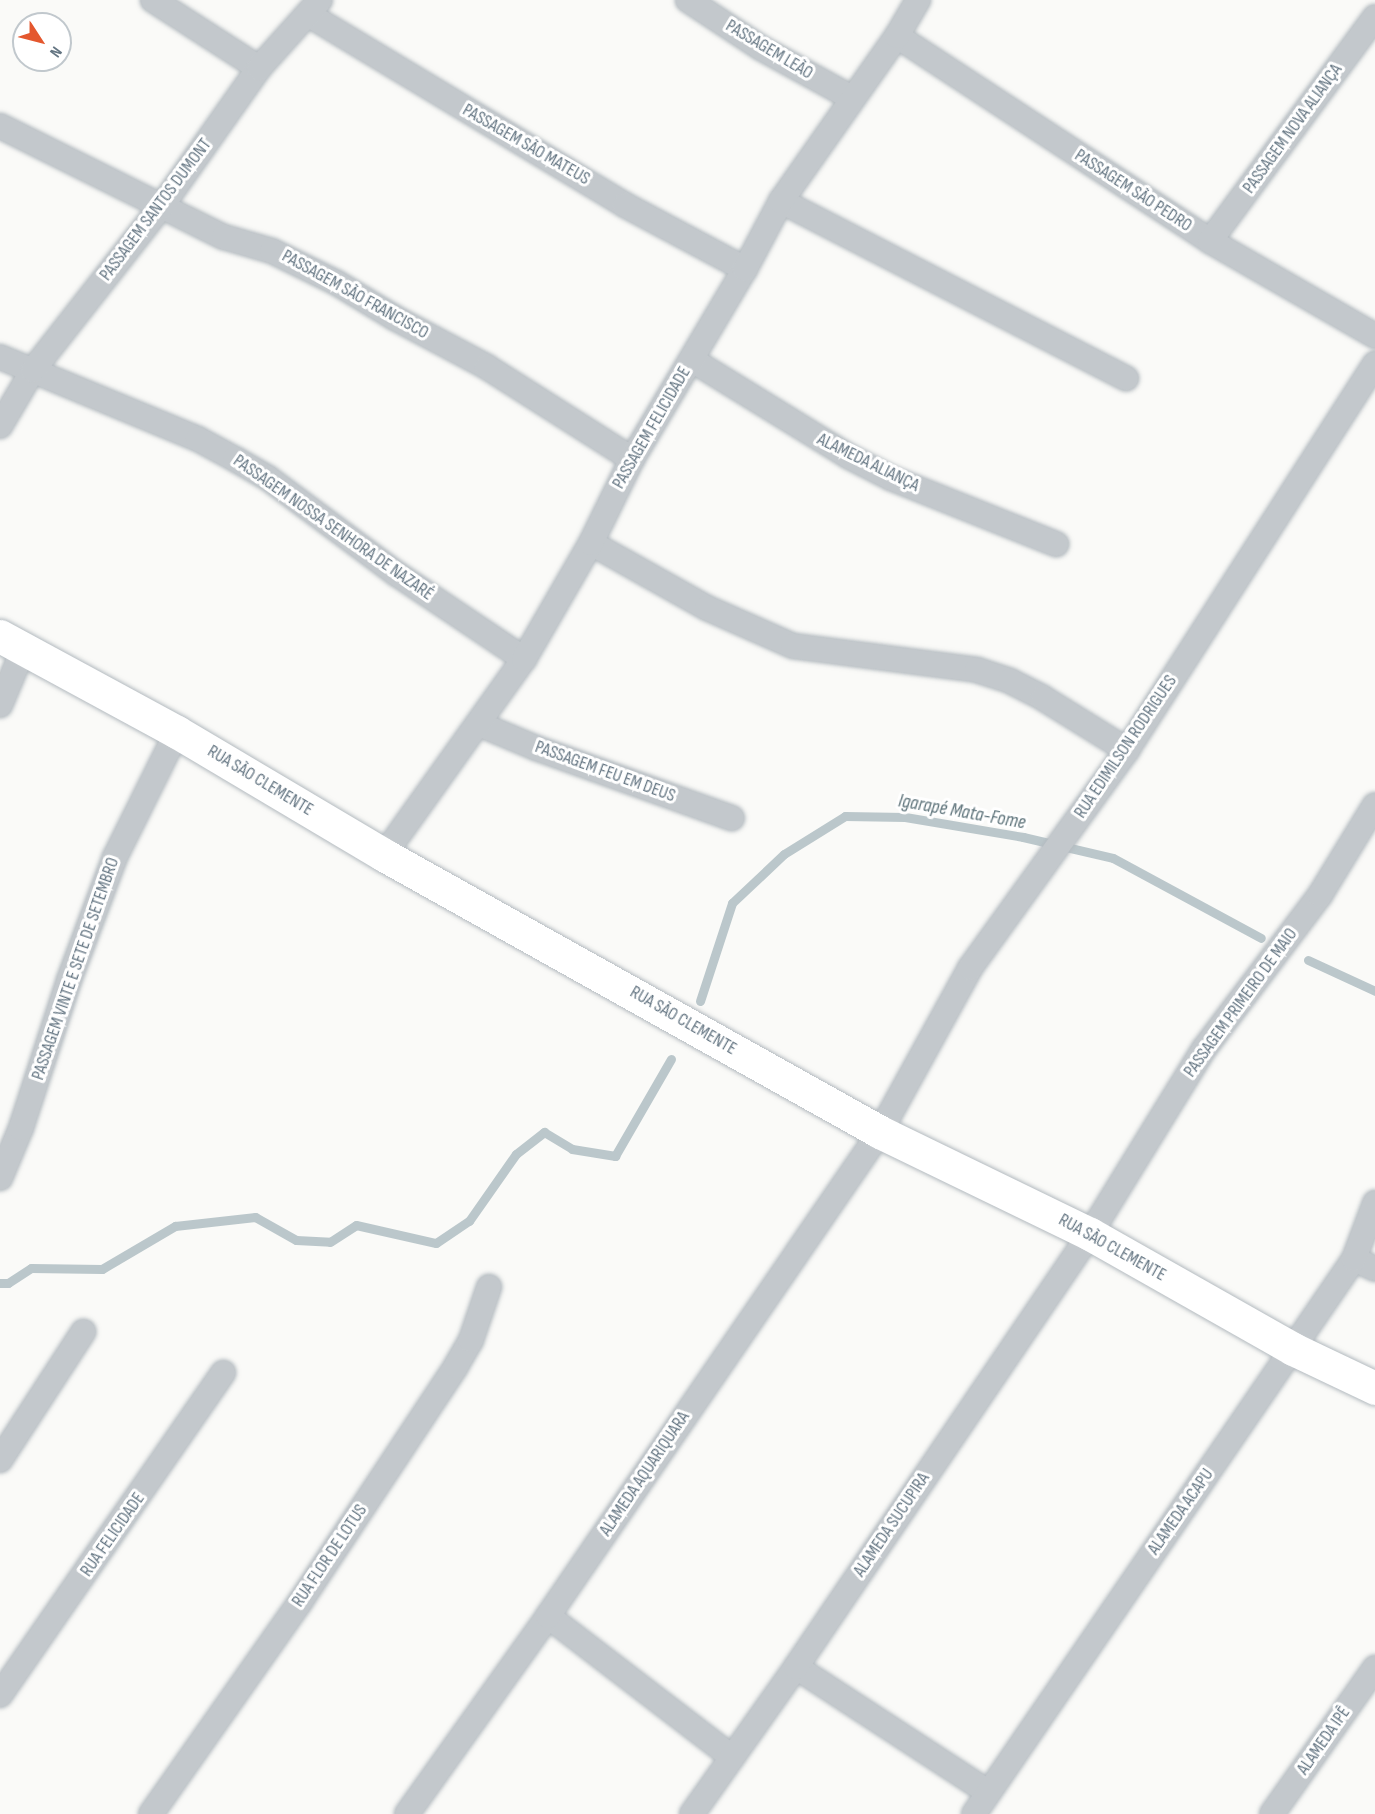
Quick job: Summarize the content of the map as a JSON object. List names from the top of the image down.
{
  "streets": {
    "main road": ["RUA SÃO CLEMENTE"],
    "street": [
      "PASSAGEM LEÃO",
      "PASSAGEM NOVA ALIANÇA",
      "PASSAGEM SÃO MATEUS",
      "PASSAGEM SÃO PEDRO",
      "PASSAGEM SANTOS DUMONT",
      "PASSAGEM SÃO FRANCISCO",
      "PASSAGEM FELICIDADE",
      "ALAMEDA ALIANÇA",
      "PASSAGEM NOSSA SENHORA DE NAZARÉ",
      "RUA EDIMILSON RODRIGUES",
      "PASSAGEM FEU EM DEUS",
      "PASSAGEM VINTE E SETE DE SETEMBRO",
      "PASSAGEM PRIMEIRO DE MAIO",
      "ALAMEDA AQUARIQUARA",
      "ALAMEDA ACAPU",
      "ALAMEDA SUCUPIRA",
      "RUA FELICIDADE",
      "RUA FLOR DE LOTUS",
      "ALAMEDA IPÊ"
    ]
  },
  "crossings": [
    ["PASSAGEM LEÃO", "PASSAGEM FELICIDADE"],
    ["PASSAGEM NOVA ALIANÇA", "PASSAGEM SÃO PEDRO"],
    ["PASSAGEM SÃO MATEUS", "PASSAGEM SANTOS DUMONT"],
    ["PASSAGEM SÃO MATEUS", "PASSAGEM FELICIDADE"],
    ["PASSAGEM SÃO PEDRO", "PASSAGEM FELICIDADE"],
    ["PASSAGEM SANTOS DUMONT", "PASSAGEM SÃO FRANCISCO"],
    ["PASSAGEM SANTOS DUMONT", "PASSAGEM NOSSA SENHORA DE NAZARÉ"],
    ["PASSAGEM SÃO FRANCISCO", "PASSAGEM FELICIDADE"],
    ["PASSAGEM FELICIDADE", "ALAMEDA ALIANÇA"],
    ["PASSAGEM FELICIDADE", "PASSAGEM NOSSA SENHORA DE NAZARÉ"],
    ["PASSAGEM FELICIDADE", "PASSAGEM FEU EM DEUS"],
    ["PASSAGEM FELICIDADE", "RUA SÃO CLEMENTE"],
    ["RUA EDIMILSON RODRIGUES", "RUA SÃO CLEMENTE"],
    ["RUA EDIMILSON RODRIGUES", "ALAMEDA AQUARIQUARA"],
    ["RUA SÃO CLEMENTE", "PASSAGEM VINTE E SETE DE SETEMBRO"],
    ["RUA SÃO CLEMENTE", "PASSAGEM PRIMEIRO DE MAIO"],
    ["RUA SÃO CLEMENTE", "ALAMEDA AQUARIQUARA"],
    ["RUA SÃO CLEMENTE", "ALAMEDA ACAPU"],
    ["RUA SÃO CLEMENTE", "ALAMEDA SUCUPIRA"],
    ["PASSAGEM PRIMEIRO DE MAIO", "ALAMEDA SUCUPIRA"]
  ],
  "water": ["Igarapé Mata-Fome"],
  "north": "bottom right"
}
